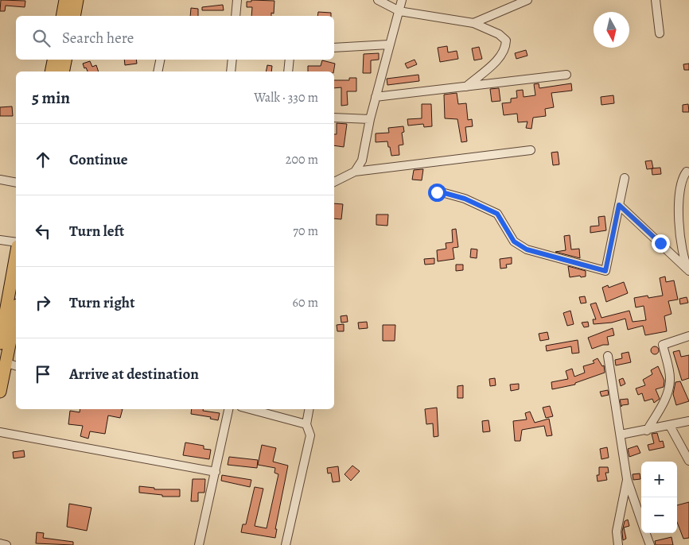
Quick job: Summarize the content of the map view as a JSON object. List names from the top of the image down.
{
  "north": "bottom",
  "page": {
    "search": "Search here",
    "heading": ["5 min", "Walk · 330 m"],
    "list": [
      ["Continue", "200 m"],
      ["Turn left", "70 m"],
      ["Turn right", "60 m"],
      "Arrive at destination"
    ],
    "map_buttons": ["+", "−"]
  }
}
